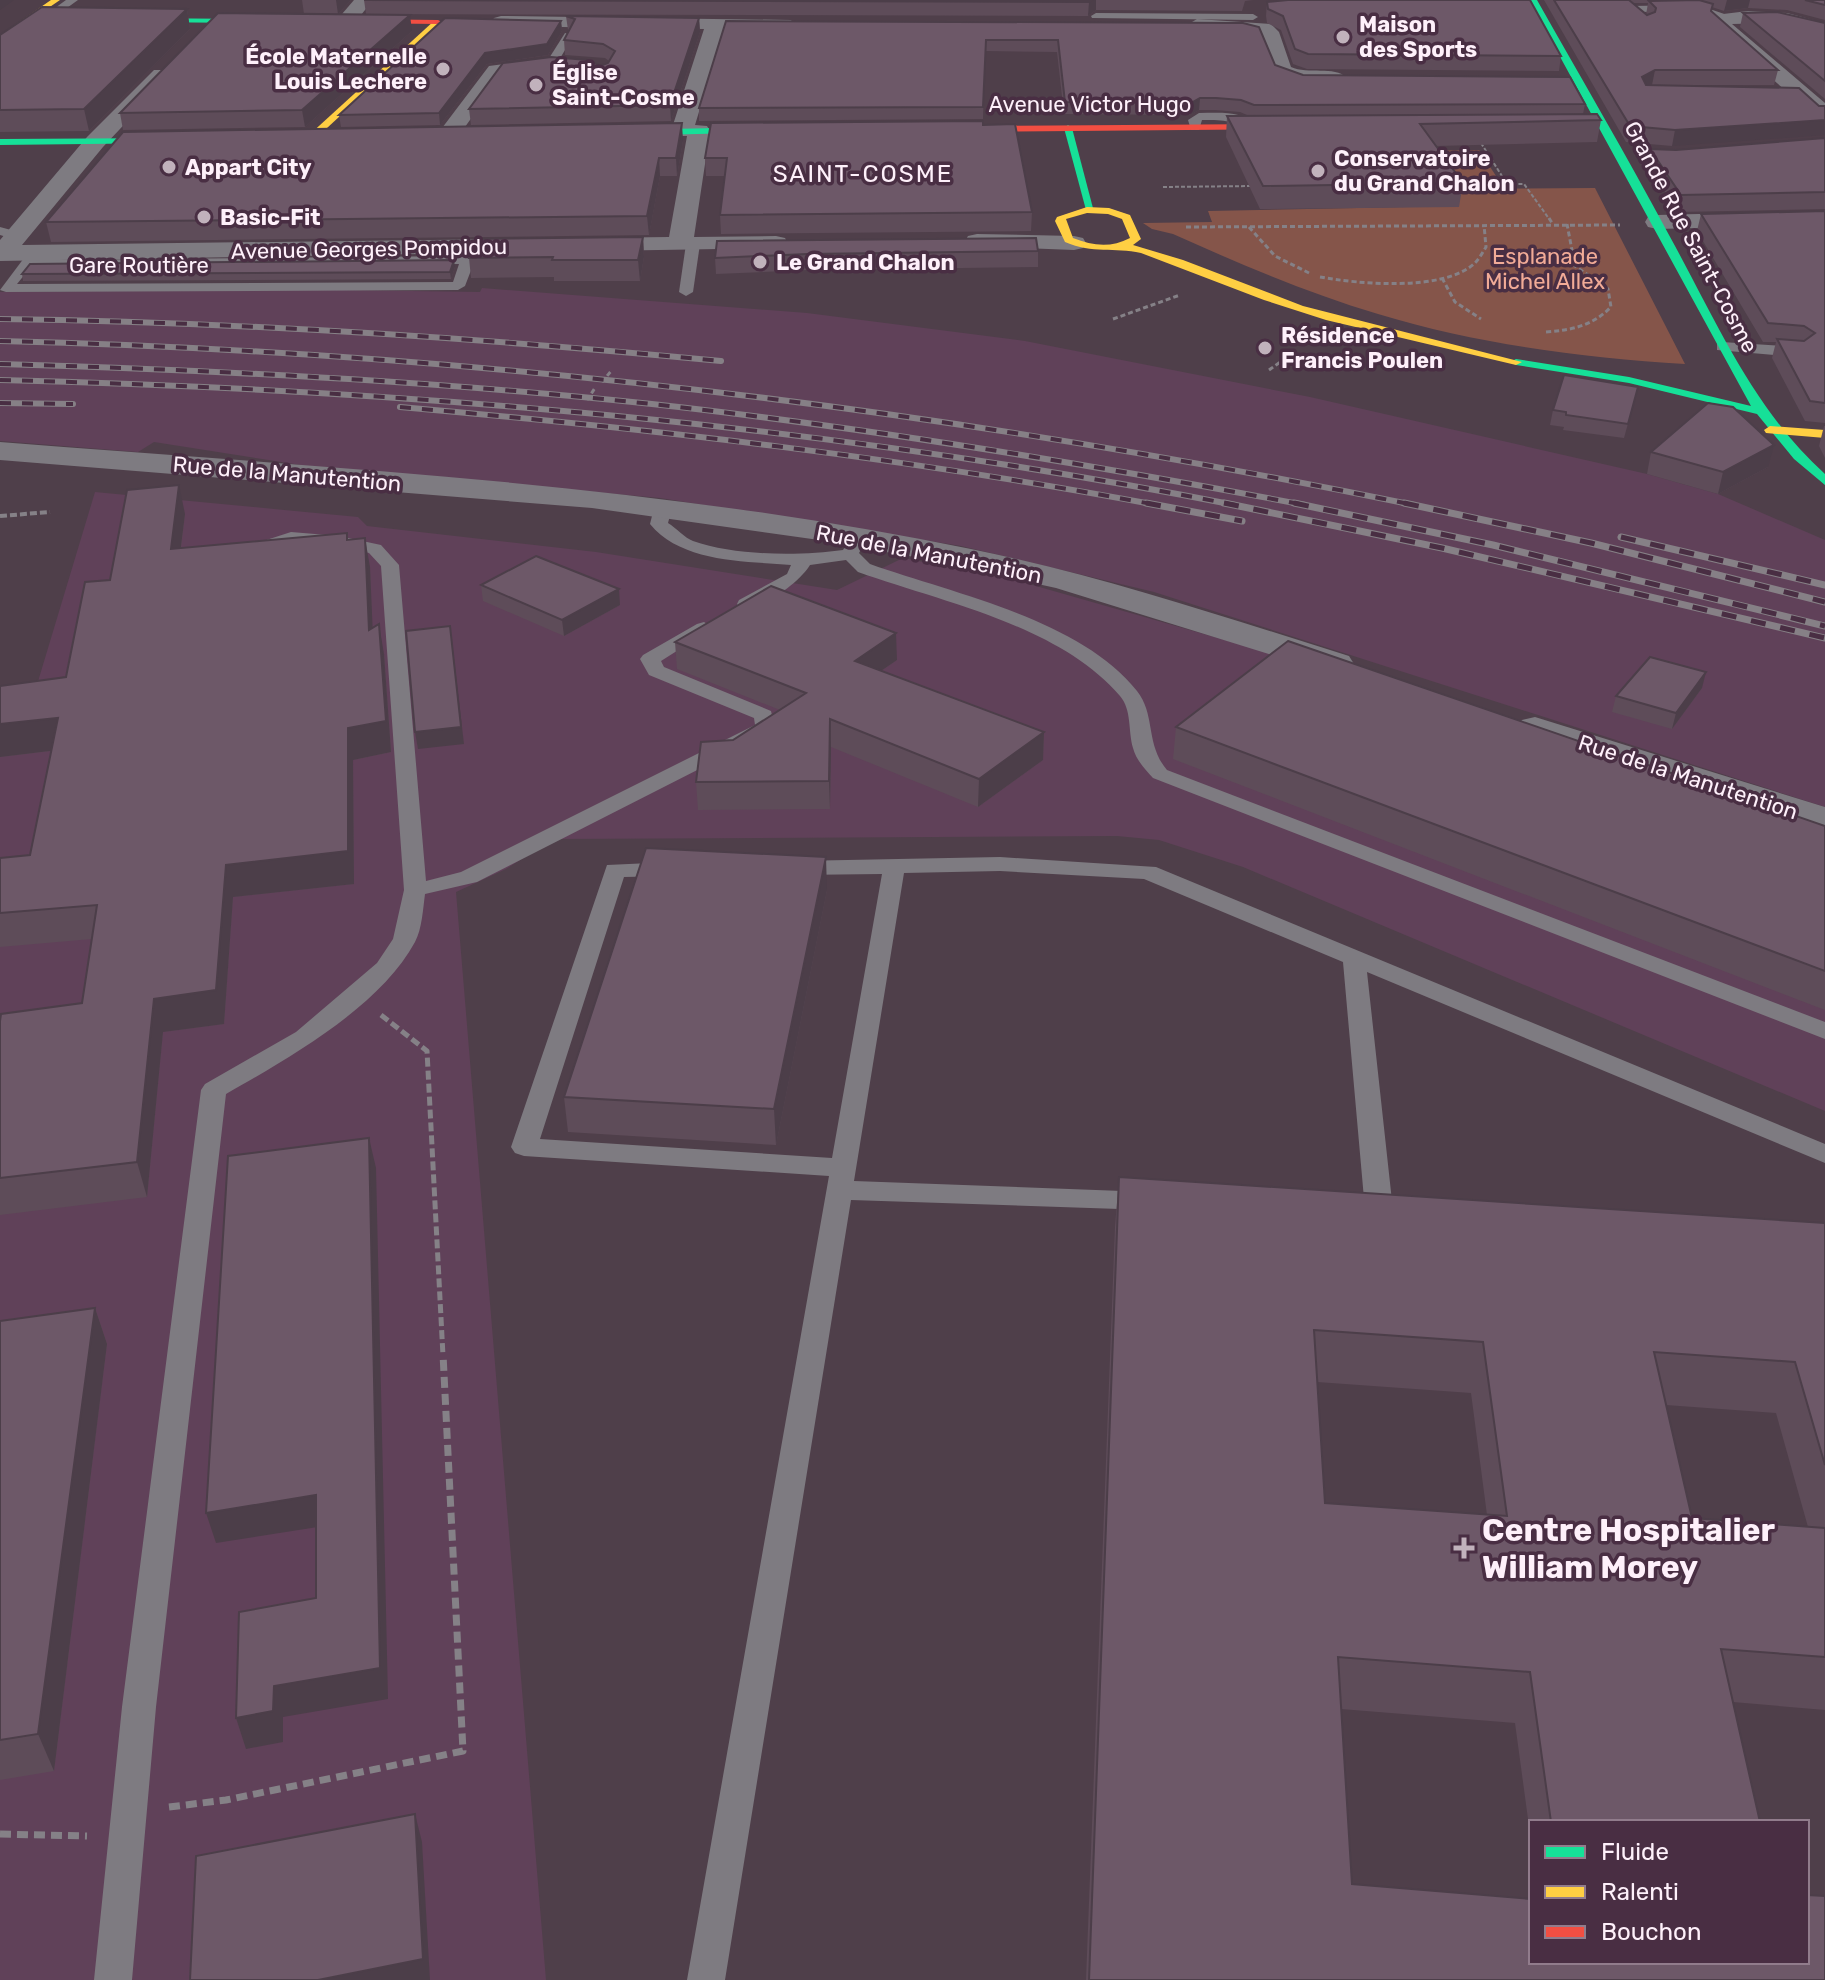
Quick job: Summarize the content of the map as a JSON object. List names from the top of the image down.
{
  "streets": {
    "street": [
      "Avenue Victor Hugo",
      "Grande Rue Saint-Cosme",
      "Avenue Georges Pompidou",
      "Rue de la Manutention"
    ],
    "lane": ["Gare Routière"]
  },
  "crossings": [
    ["Avenue Georges Pompidou", "Gare Routière"]
  ],
  "districts": ["SAINT-COSME"],
  "parks": ["Esplanade Michel Allex"],
  "places": {
    "other": [
      "Maison des Sports",
      "École Maternelle Louis Lechere",
      "Église Saint-Cosme",
      "Appart City",
      "Conservatoire du Grand Chalon",
      "Basic-Fit",
      "Le Grand Chalon",
      "Résidence Francis Poulen"
    ],
    "health": ["Centre Hospitalier William Morey"]
  },
  "legend": ["Fluide", "Ralenti", "Bouchon"]
}
